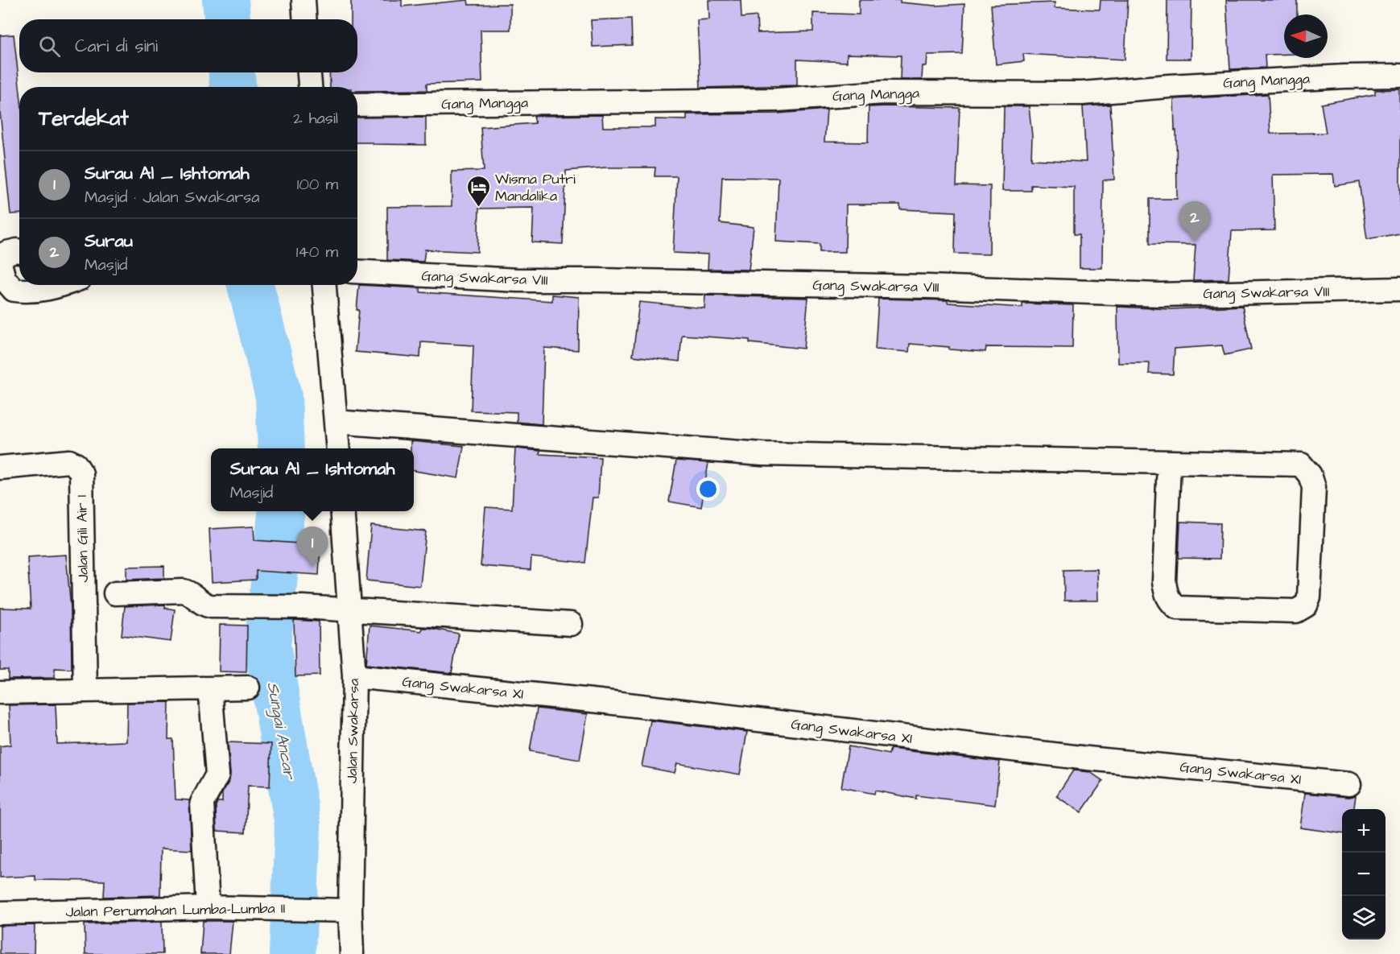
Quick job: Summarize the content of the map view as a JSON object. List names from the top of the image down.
{
  "streets": {
    "street": [
      "Gang Mangga",
      "Gang Swakarsa VIII",
      "Jalan Gili Air I",
      "Gang Swakarsa XI",
      "Jalan Swakarsa",
      "Jalan Perumahan Lumba-Lumba II"
    ]
  },
  "crossings": [
    ["Gang Swakarsa XI", "Jalan Swakarsa"],
    ["Jalan Swakarsa", "Jalan Perumahan Lumba-Lumba II"]
  ],
  "water": ["Sungai Ancar"],
  "places": {
    "hotel": ["Wisma Putri Mandalika"]
  },
  "north": "left",
  "page": {
    "search": "Cari di sini",
    "heading": ["Terdekat", "2 hasil"],
    "list": [
      {
        "mark": "1",
        "name": "Surau Al _ Ishtomah",
        "note": "Masjid · Jalan Swakarsa",
        "value": "100 m"
      },
      {
        "mark": "2",
        "name": "Surau",
        "note": "Masjid",
        "value": "140 m"
      }
    ],
    "pins": ["2", "1"],
    "popup": ["Surau Al _ Ishtomah", "Masjid"],
    "map_buttons": ["+", "−"]
  }
}
